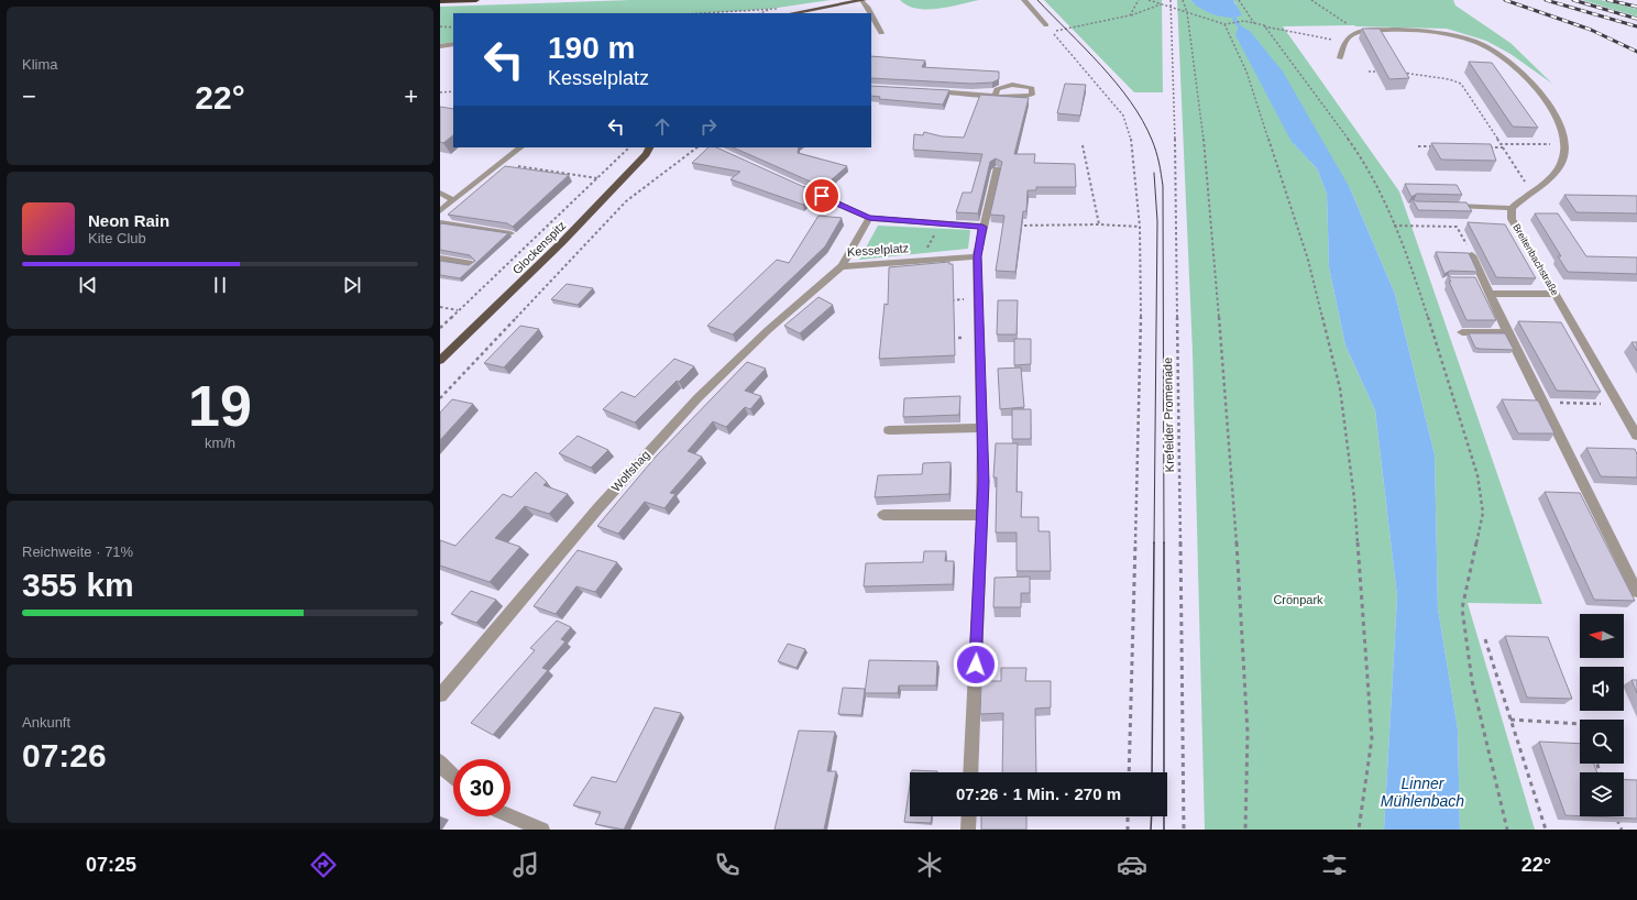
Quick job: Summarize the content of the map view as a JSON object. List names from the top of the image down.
{
  "streets": {
    "main road": ["Glockenspitz"],
    "street": ["Kesselplatz", "Breitenbachstraße", "Wolfshag"],
    "path": ["Krefelder Promenade"]
  },
  "crossings": [
    ["Kesselplatz", "Wolfshag"]
  ],
  "water": ["Linner Mühlenbach"],
  "parks": ["Crönpark"],
  "north": "left",
  "page": {
    "tile": [
      "Klima",
      ["19", "km/h"],
      ["Reichweite · 71%", "355 km"],
      ["Ankunft", "07:26"]
    ],
    "turn": ["190 m", "Kesselplatz"],
    "heat": ["−", "22°", "+"],
    "song": ["Neon Rain", "Kite Club"],
    "limit": "30",
    "trip": "07:26 · 1 Min. · 270 m",
    "tabs": ["07:25", "22°"]
  }
}
